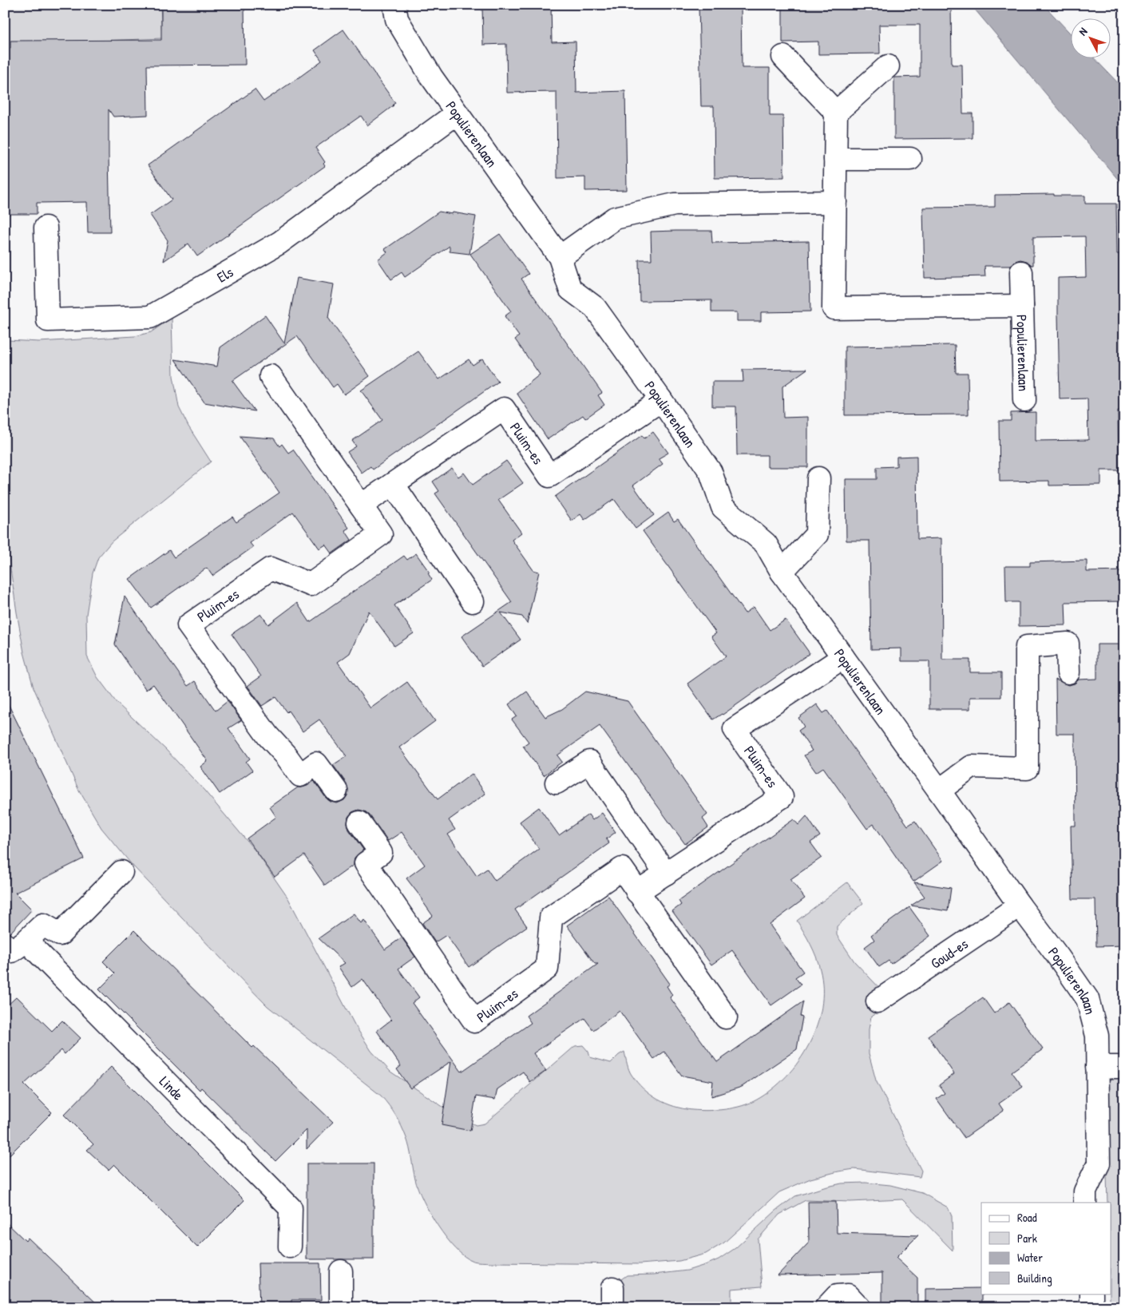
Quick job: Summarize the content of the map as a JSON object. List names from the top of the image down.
{
  "streets": {
    "street": [
      "Populierenlaan",
      "Els",
      "Pluim-es",
      "Goud-es",
      "Linde"
    ]
  },
  "crossings": [
    ["Populierenlaan", "Els"],
    ["Populierenlaan", "Pluim-es"],
    ["Populierenlaan", "Goud-es"]
  ],
  "legend": [
    "Road",
    "Park",
    "Water",
    "Building"
  ],
  "north": "top left"
}
